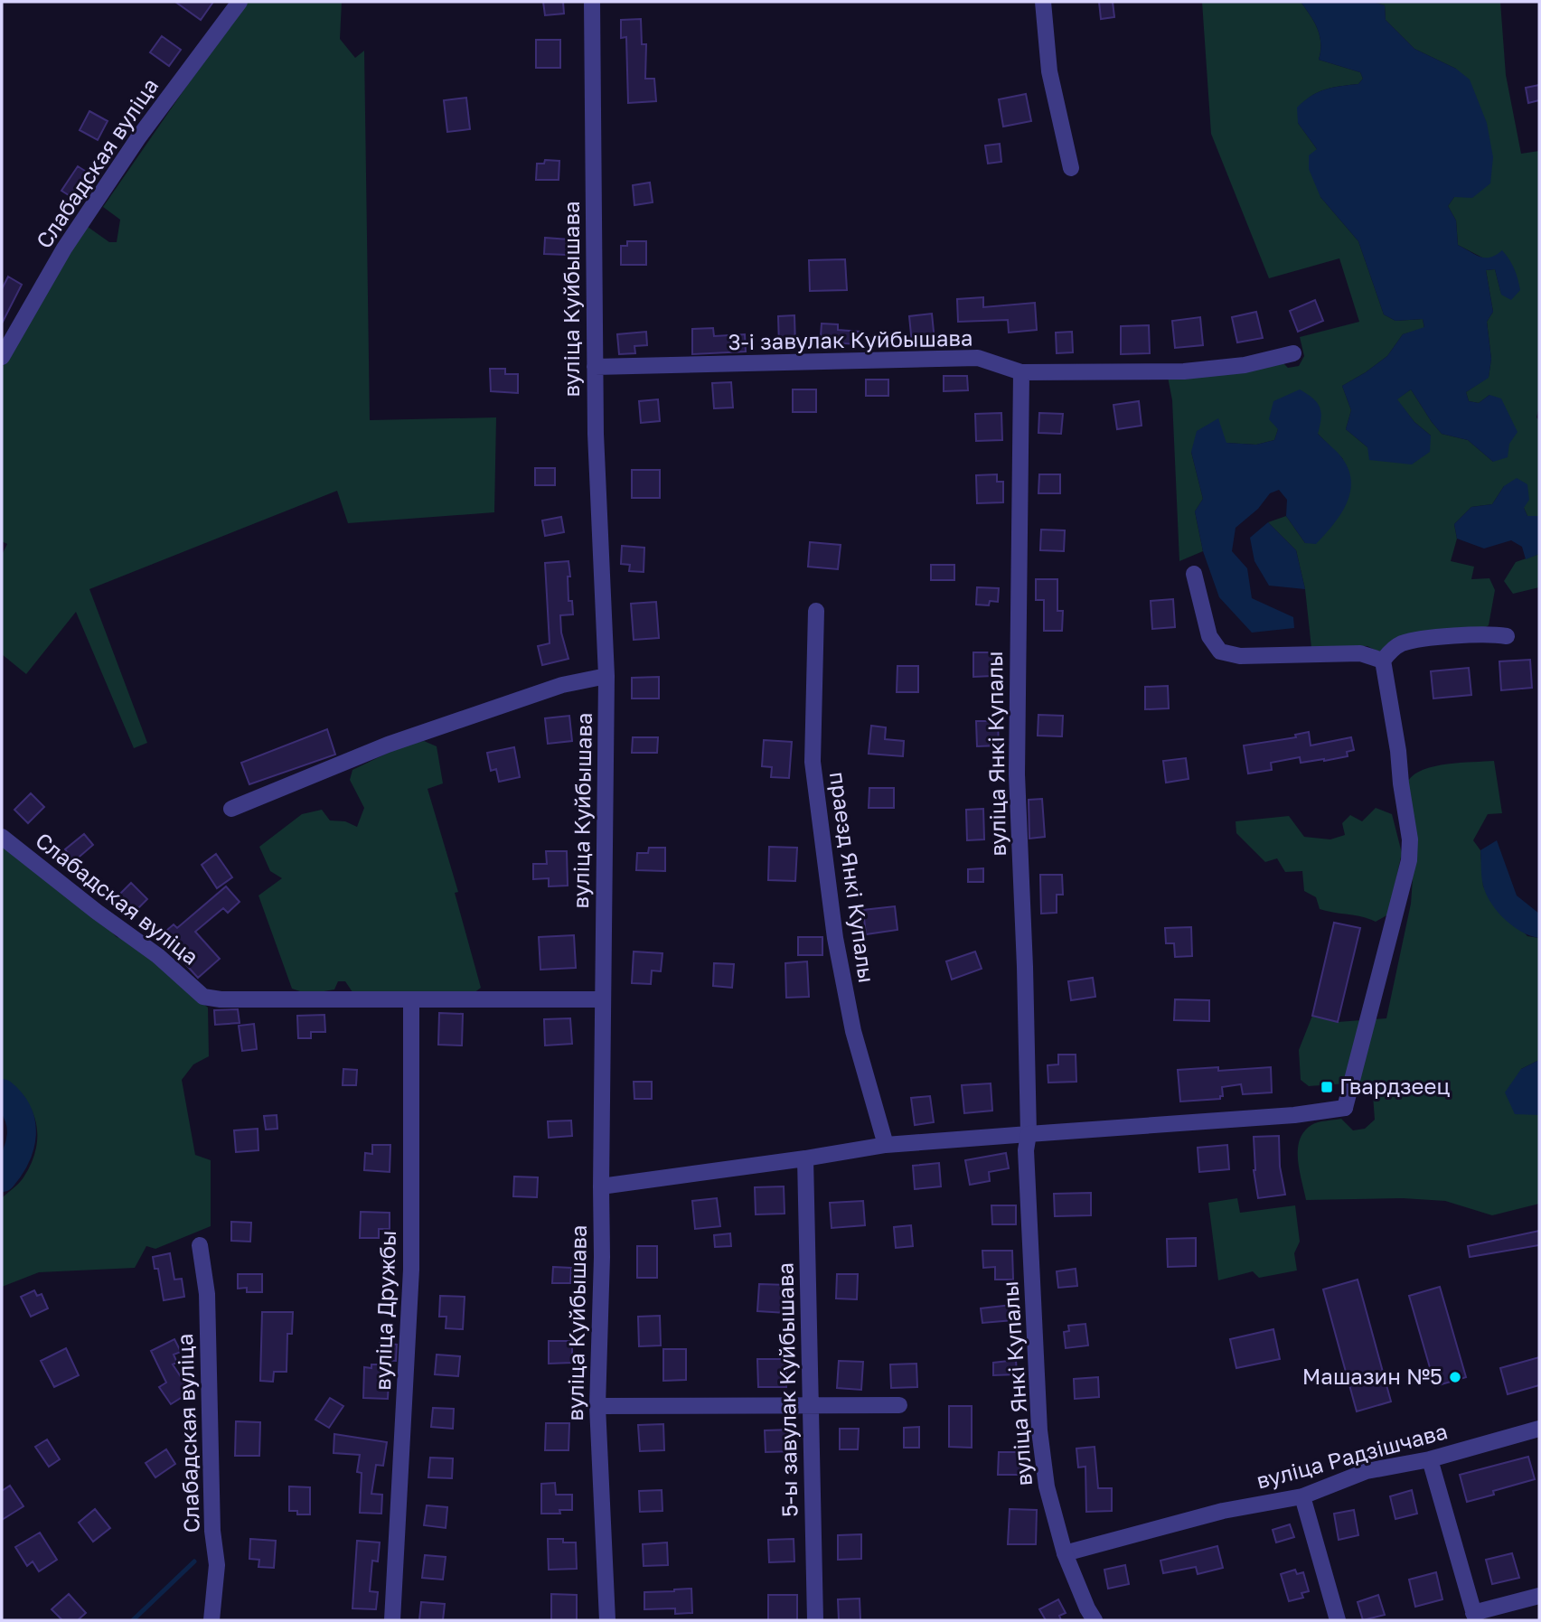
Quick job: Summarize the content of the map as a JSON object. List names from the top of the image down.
{
  "streets": {
    "street": [
      "Слабадская вуліца",
      "вуліца Куйбышава",
      "3-і завулак Куйбышава",
      "вуліца Янкі Купалы",
      "праезд Янкі Купалы",
      "вуліца Дружбы",
      "5-ы завулак Куйбышава",
      "вуліца Радзішчава"
    ]
  },
  "crossings": [
    ["Слабадская вуліца", "вуліца Дружбы"],
    ["вуліца Куйбышава", "3-і завулак Куйбышава"],
    ["3-і завулак Куйбышава", "вуліца Янкі Купалы"],
    ["вуліца Янкі Купалы", "вуліца Радзішчава"]
  ],
  "places": {
    "transit": ["Гвардзеец"],
    "other": ["Машазин №5"]
  }
}
